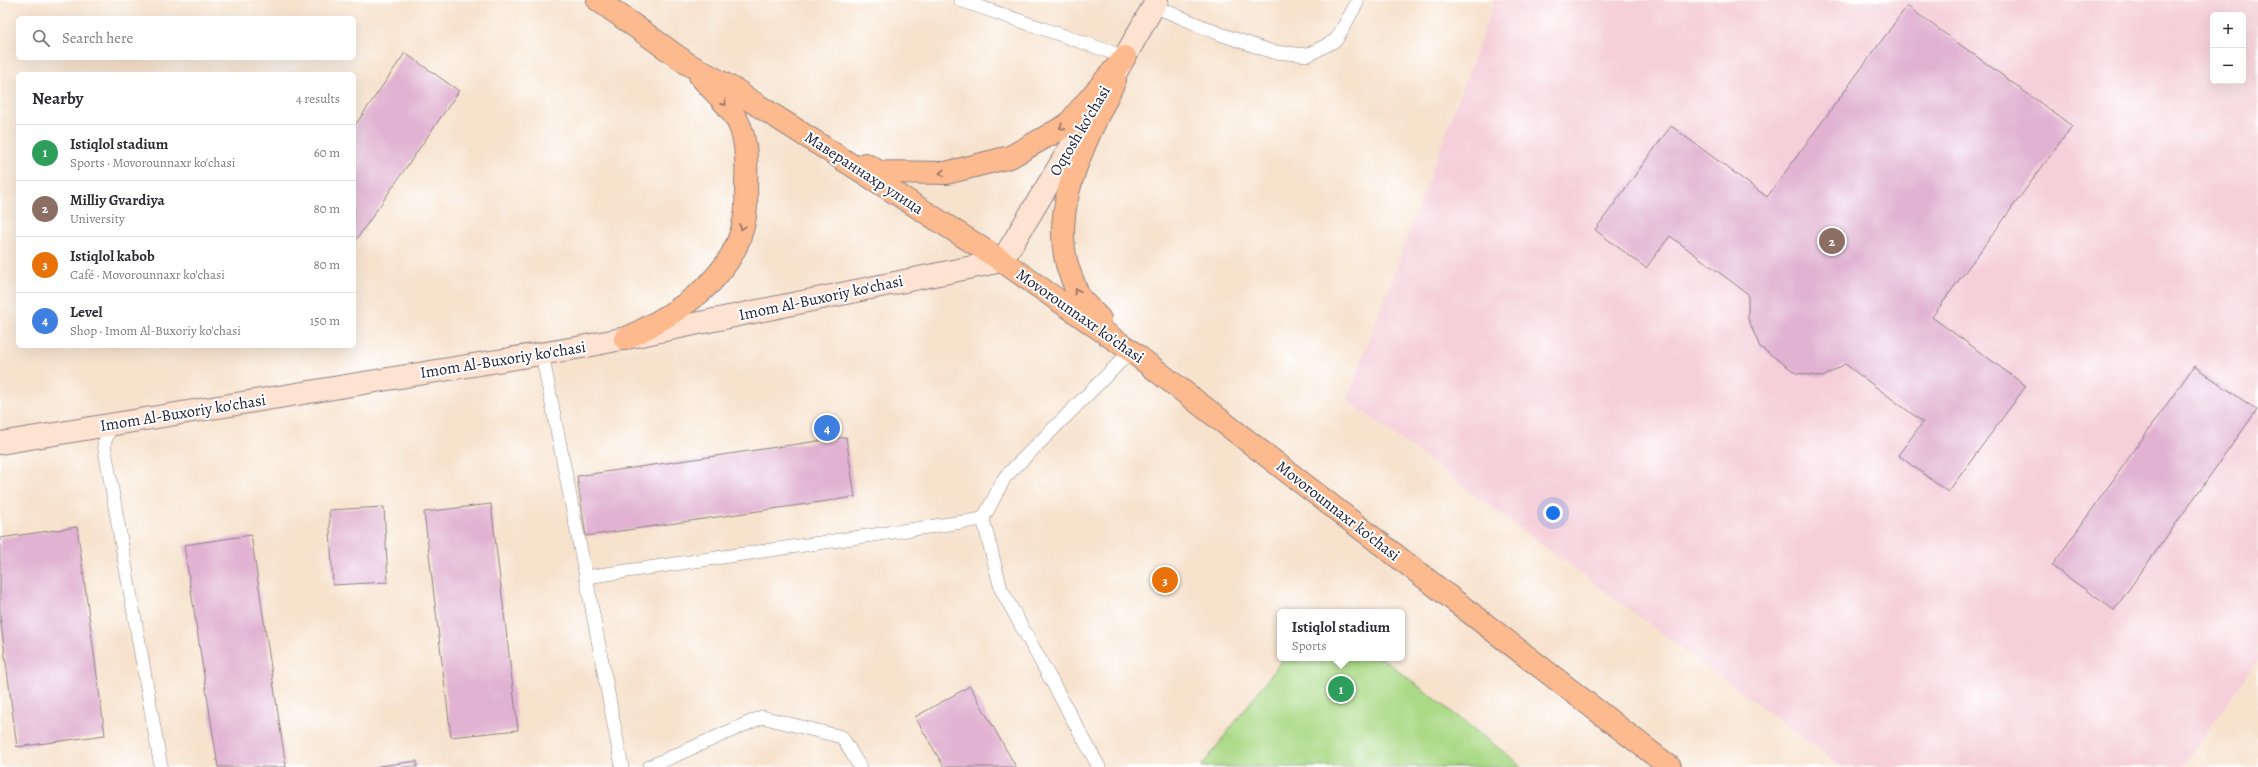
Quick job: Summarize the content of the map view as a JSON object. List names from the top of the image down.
{
  "streets": {
    "highway": ["Мавераннахр улица", "Movorounnaxr ko'chasi"],
    "main road": ["Oqtosh ko'chasi", "Imom Al-Buxoriy ko'chasi"]
  },
  "crossings": [
    ["Oqtosh ko'chasi", "Мавераннахр улица"],
    ["Oqtosh ko'chasi", "Imom Al-Buxoriy ko'chasi"],
    ["Oqtosh ko'chasi", "Movorounnaxr ko'chasi"],
    ["Мавераннахр улица", "Imom Al-Buxoriy ko'chasi"],
    ["Мавераннахр улица", "Movorounnaxr ko'chasi"],
    ["Imom Al-Buxoriy ko'chasi", "Movorounnaxr ko'chasi"]
  ],
  "page": {
    "map_buttons": ["+", "−"],
    "search": "Search here",
    "heading": ["Nearby", "4 results"],
    "list": [
      {
        "mark": "1",
        "name": "Istiqlol stadium",
        "note": "Sports · Movorounnaxr ko'chasi",
        "value": "60 m"
      },
      {
        "mark": "2",
        "name": "Milliy Gvardiya",
        "note": "University",
        "value": "80 m"
      },
      {
        "mark": "3",
        "name": "Istiqlol kabob",
        "note": "Café · Movorounnaxr ko'chasi",
        "value": "80 m"
      },
      {
        "mark": "4",
        "name": "Level",
        "note": "Shop · Imom Al-Buxoriy ko'chasi",
        "value": "150 m"
      }
    ],
    "pins": [
      "2",
      "4",
      "3",
      "1"
    ],
    "popup": ["Istiqlol stadium", "Sports"]
  }
}
